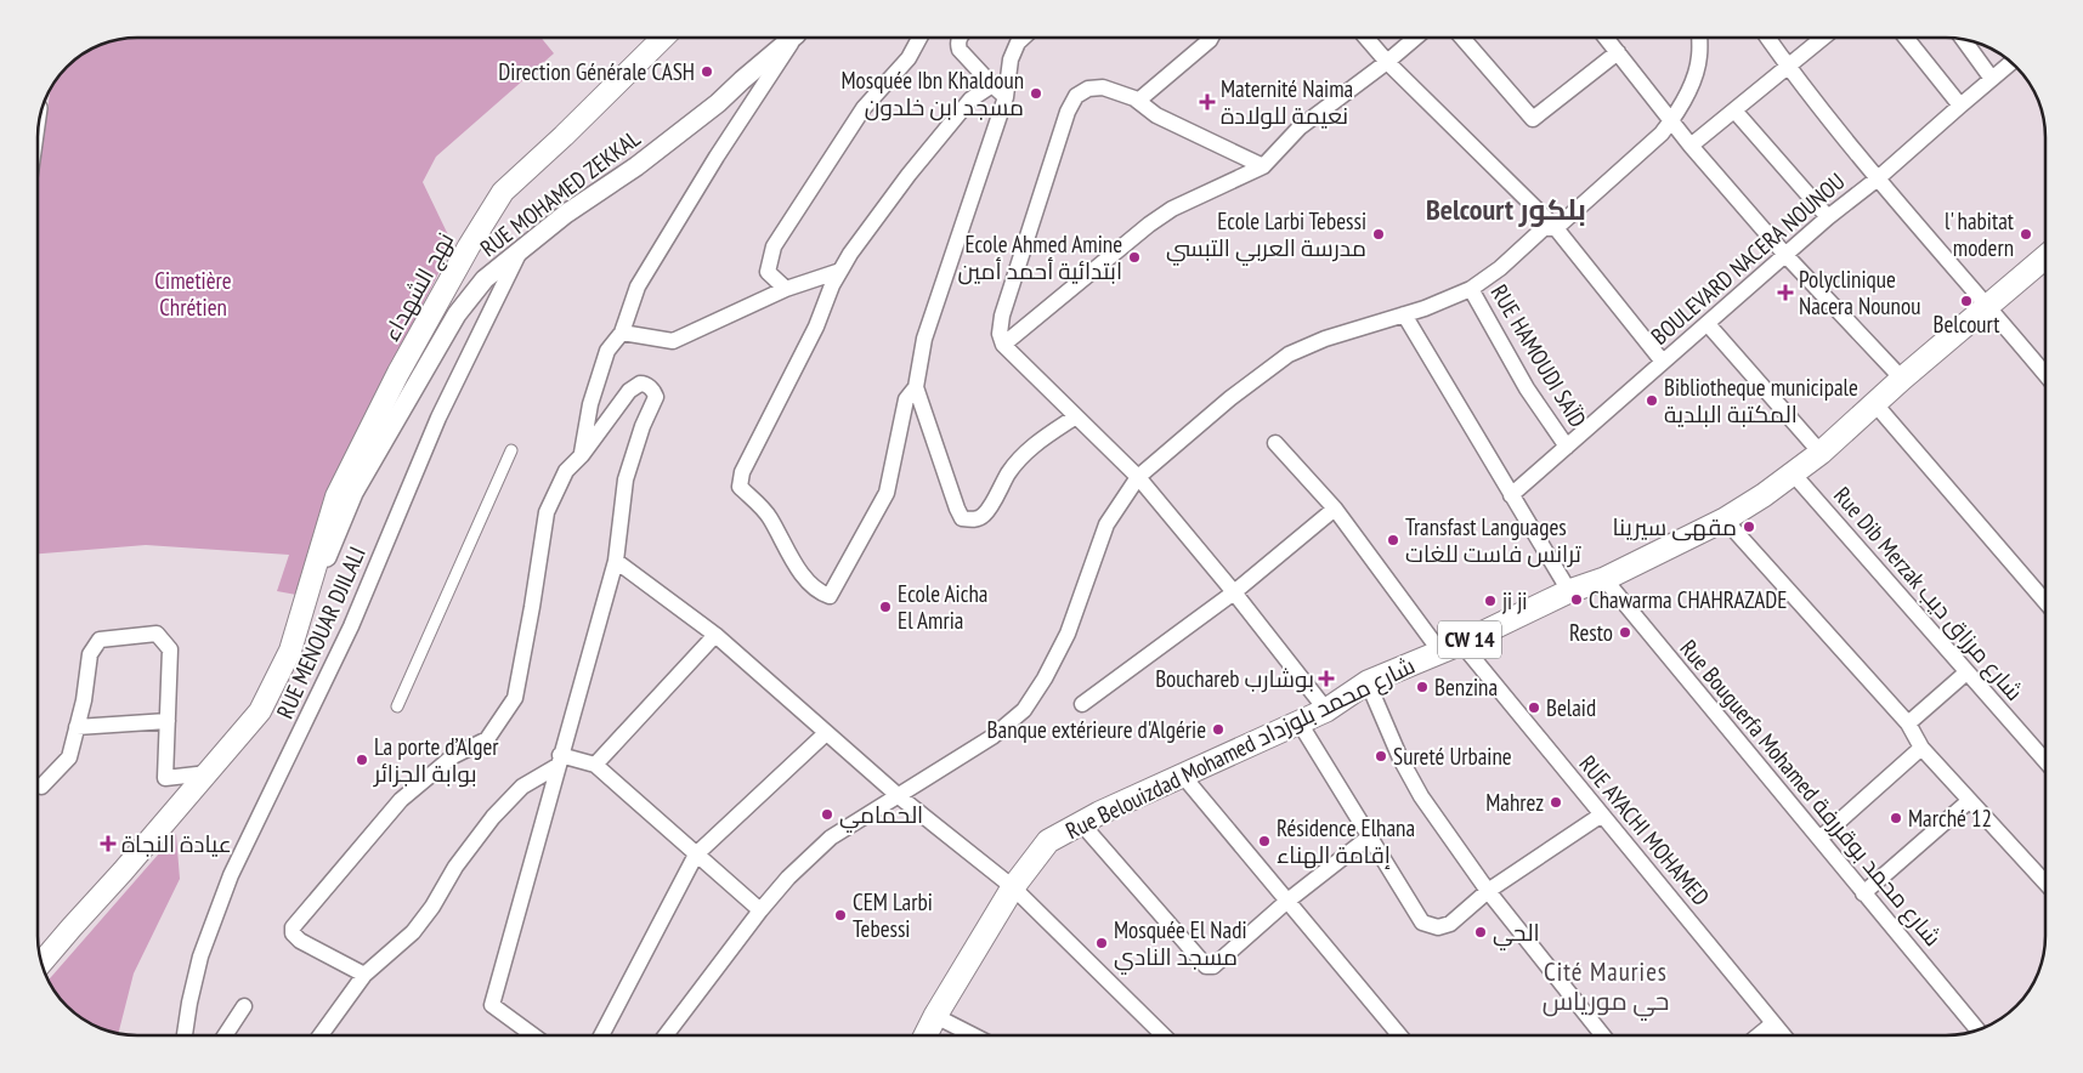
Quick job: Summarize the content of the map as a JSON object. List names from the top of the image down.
{
  "streets": {
    "main road": ["نهج الشهداء", "CW 14", "Rue Belouizdad Mohamed شارع محمد بلوزداد"],
    "street": [
      "RUE MOHAMED ZEKKAL",
      "BOULEVARD NACERA NOUNOU",
      "RUE HAMOUDI SAÏD",
      "Rue Dib Merzak شارع مرزاق ديب",
      "RUE MENOUAR DJILALI",
      "Rue Bouguerfa Mohamed شارع محمد بوقررفة",
      "RUE AYACHI MOHAMED"
    ]
  },
  "crossings": [
    ["RUE MOHAMED ZEKKAL", "نهج الشهداء"],
    ["RUE MOHAMED ZEKKAL", "RUE MENOUAR DJILALI"],
    ["BOULEVARD NACERA NOUNOU", "RUE HAMOUDI SAÏD"],
    ["Rue Dib Merzak شارع مرزاق ديب", "Rue Belouizdad Mohamed شارع محمد بلوزداد"],
    ["Rue Belouizdad Mohamed شارع محمد بلوزداد", "Rue Bouguerfa Mohamed شارع محمد بوقررفة"],
    ["Rue Belouizdad Mohamed شارع محمد بلوزداد", "RUE AYACHI MOHAMED"]
  ],
  "districts": ["Belcourt بلكور", "Cité Mauries حي مورياس"],
  "parks": ["Cimetière Chrétien"],
  "places": {
    "other": [
      "Direction Générale CASH",
      "Mosquée Ibn Khaldoun مسجد ابن خلدون",
      "Ecole Larbi Tebessi مدرسة العربي التبسي",
      "l' habitat modern",
      "Ecole Ahmed Amine ابتدائية أحمد أمين",
      "Belcourt",
      "Bibliotheque municipale المكتبة البلدية",
      "مقهى سيرينا",
      "Transfast Languages ترانس فاست للغات",
      "Chawarma CHAHRAZADE",
      "ji ji",
      "Ecole Aicha El Amria",
      "Resto",
      "Benzina",
      "Belaid",
      "Banque extérieure d'Algérie",
      "Sureté Urbaine",
      "La porte d’Alger بوابة الجزائر",
      "Mahrez",
      "الحمامي",
      "Marché 12",
      "Résidence Elhana إقامة الهناء",
      "CEM Larbi Tebessi",
      "الحي",
      "Mosquée El Nadi مسجد النادي"
    ],
    "health": [
      "Maternité Naima نعيمة للولادة",
      "Polyclinique Nacera Nounou",
      "Bouchareb بوشارب",
      "عيادة النجاة"
    ]
  }
}
